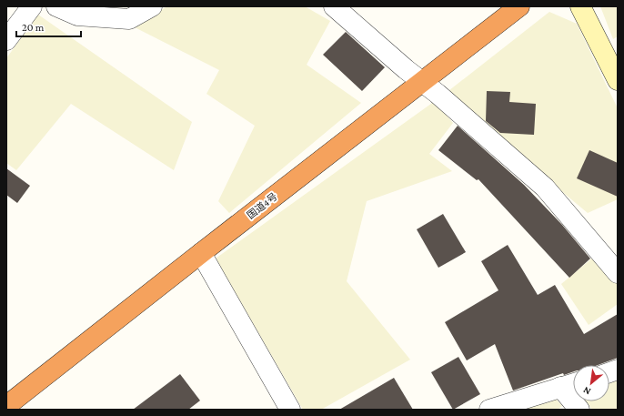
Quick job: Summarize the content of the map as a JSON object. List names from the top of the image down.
{
  "streets": {
    "highway": ["国道4号"]
  },
  "scale_bar": "20 m",
  "north": "bottom left"
}
